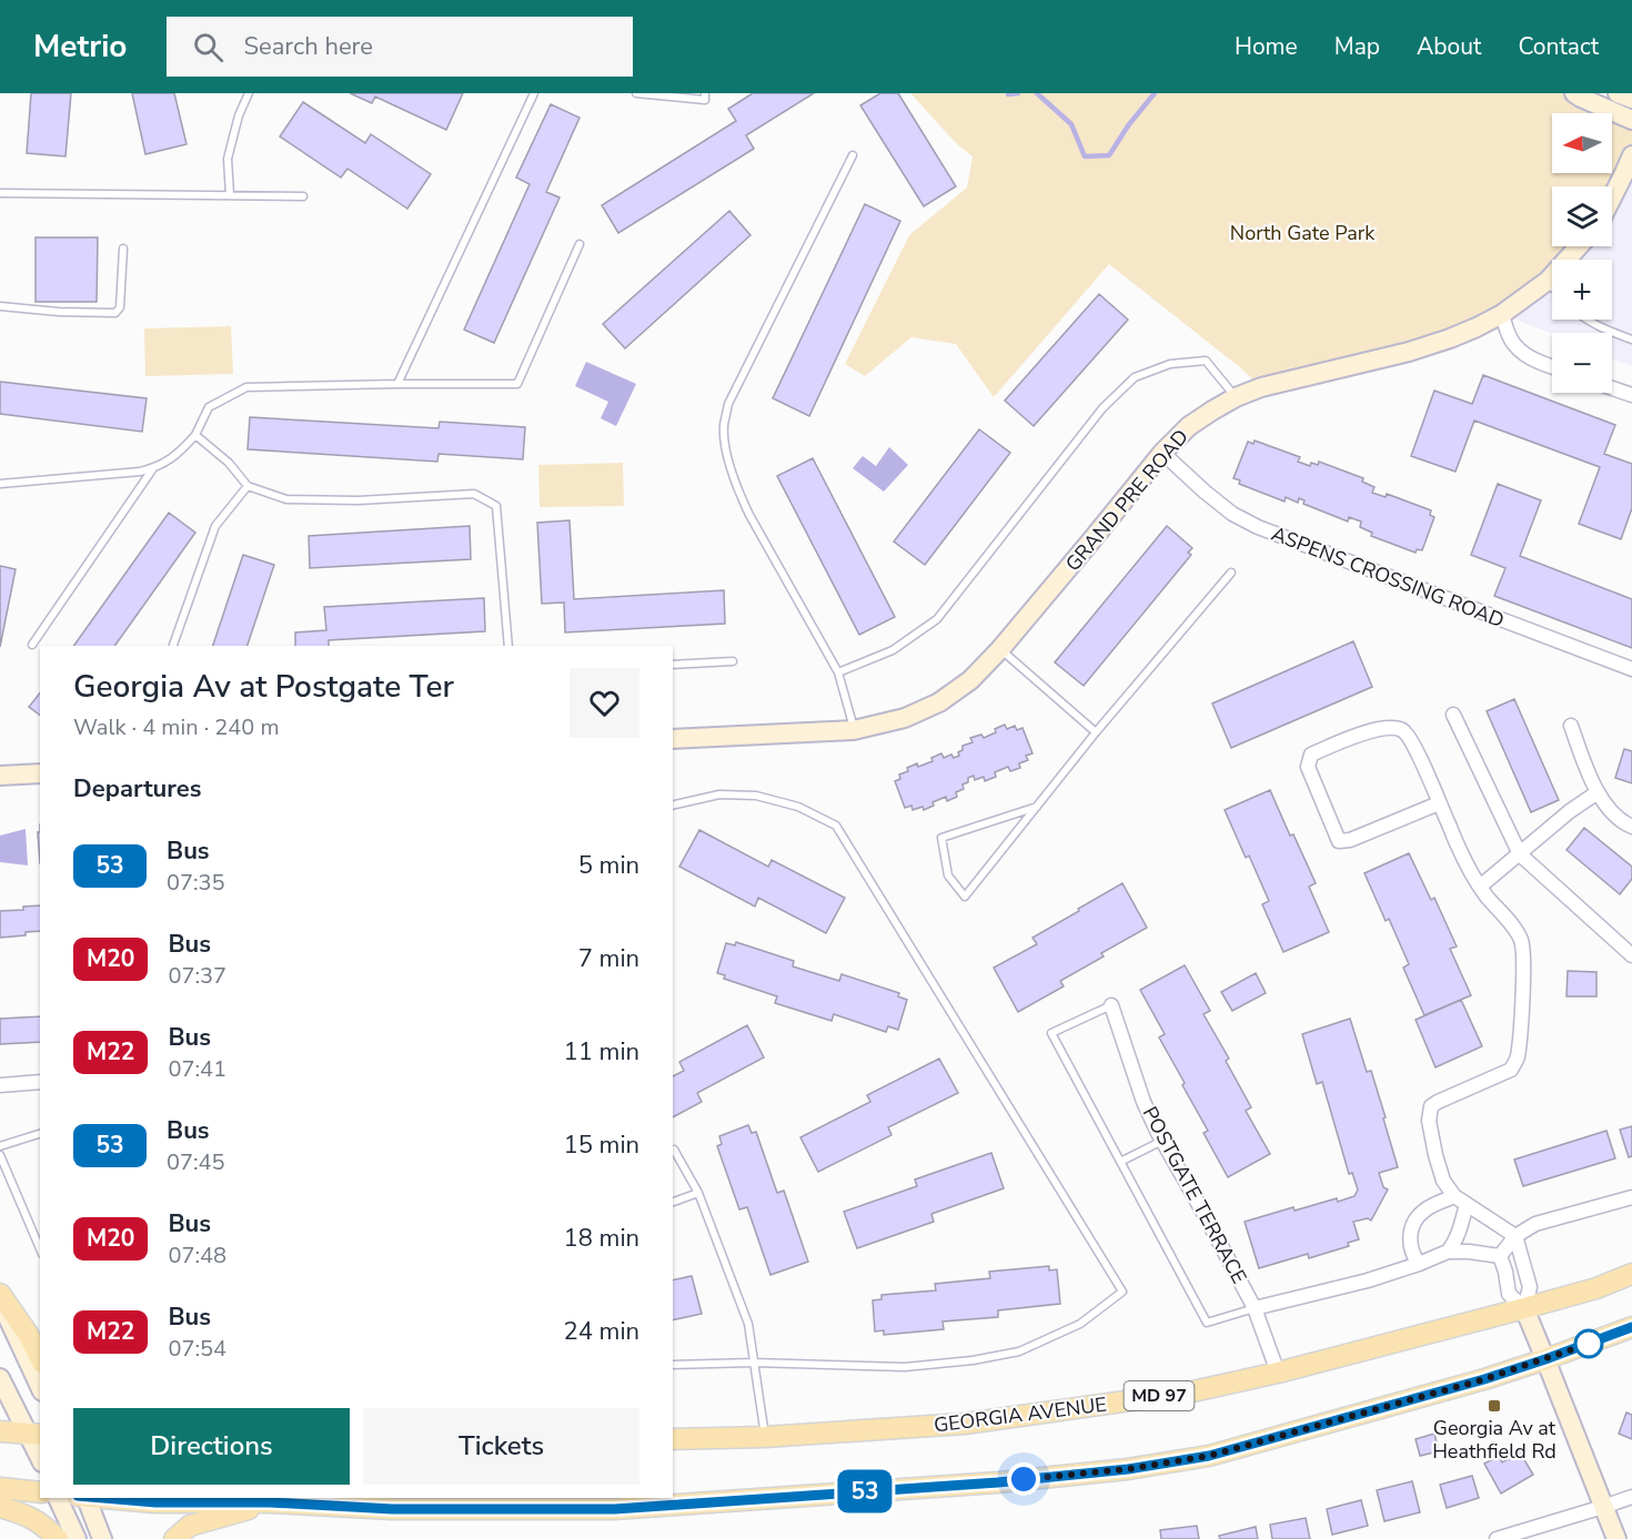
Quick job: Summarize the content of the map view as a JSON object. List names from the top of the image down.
{
  "streets": {
    "main road": ["MD 97", "GEORGIA AVENUE"],
    "street": ["GRAND PRE ROAD", "ASPENS CROSSING ROAD", "POSTGATE TERRACE"]
  },
  "crossings": [
    ["GRAND PRE ROAD", "ASPENS CROSSING ROAD"],
    ["POSTGATE TERRACE", "GEORGIA AVENUE"]
  ],
  "parks": ["North Gate Park"],
  "places": {
    "transit": ["Georgia Av at Heathfield Rd"]
  },
  "lines": ["bus line 53"],
  "north": "left",
  "page": {
    "header": "Metrio",
    "search": "Search here",
    "nav": [
      "Home",
      "Map",
      "About",
      "Contact"
    ],
    "on_map": "53",
    "map_buttons": ["+", "−"],
    "heading": [
      ["Georgia Av at Postgate Ter", "Walk · 4 min · 240 m"],
      "Departures"
    ],
    "list": [
      {
        "mark": "53",
        "name": "Bus",
        "note": "07:35",
        "value": "5 min"
      },
      {
        "mark": "M20",
        "name": "Bus",
        "note": "07:37",
        "value": "7 min"
      },
      {
        "mark": "M22",
        "name": "Bus",
        "note": "07:41",
        "value": "11 min"
      },
      {
        "mark": "53",
        "name": "Bus",
        "note": "07:45",
        "value": "15 min"
      },
      {
        "mark": "M20",
        "name": "Bus",
        "note": "07:48",
        "value": "18 min"
      },
      {
        "mark": "M22",
        "name": "Bus",
        "note": "07:54",
        "value": "24 min"
      }
    ],
    "buttons": ["Directions", "Tickets"]
  }
}
